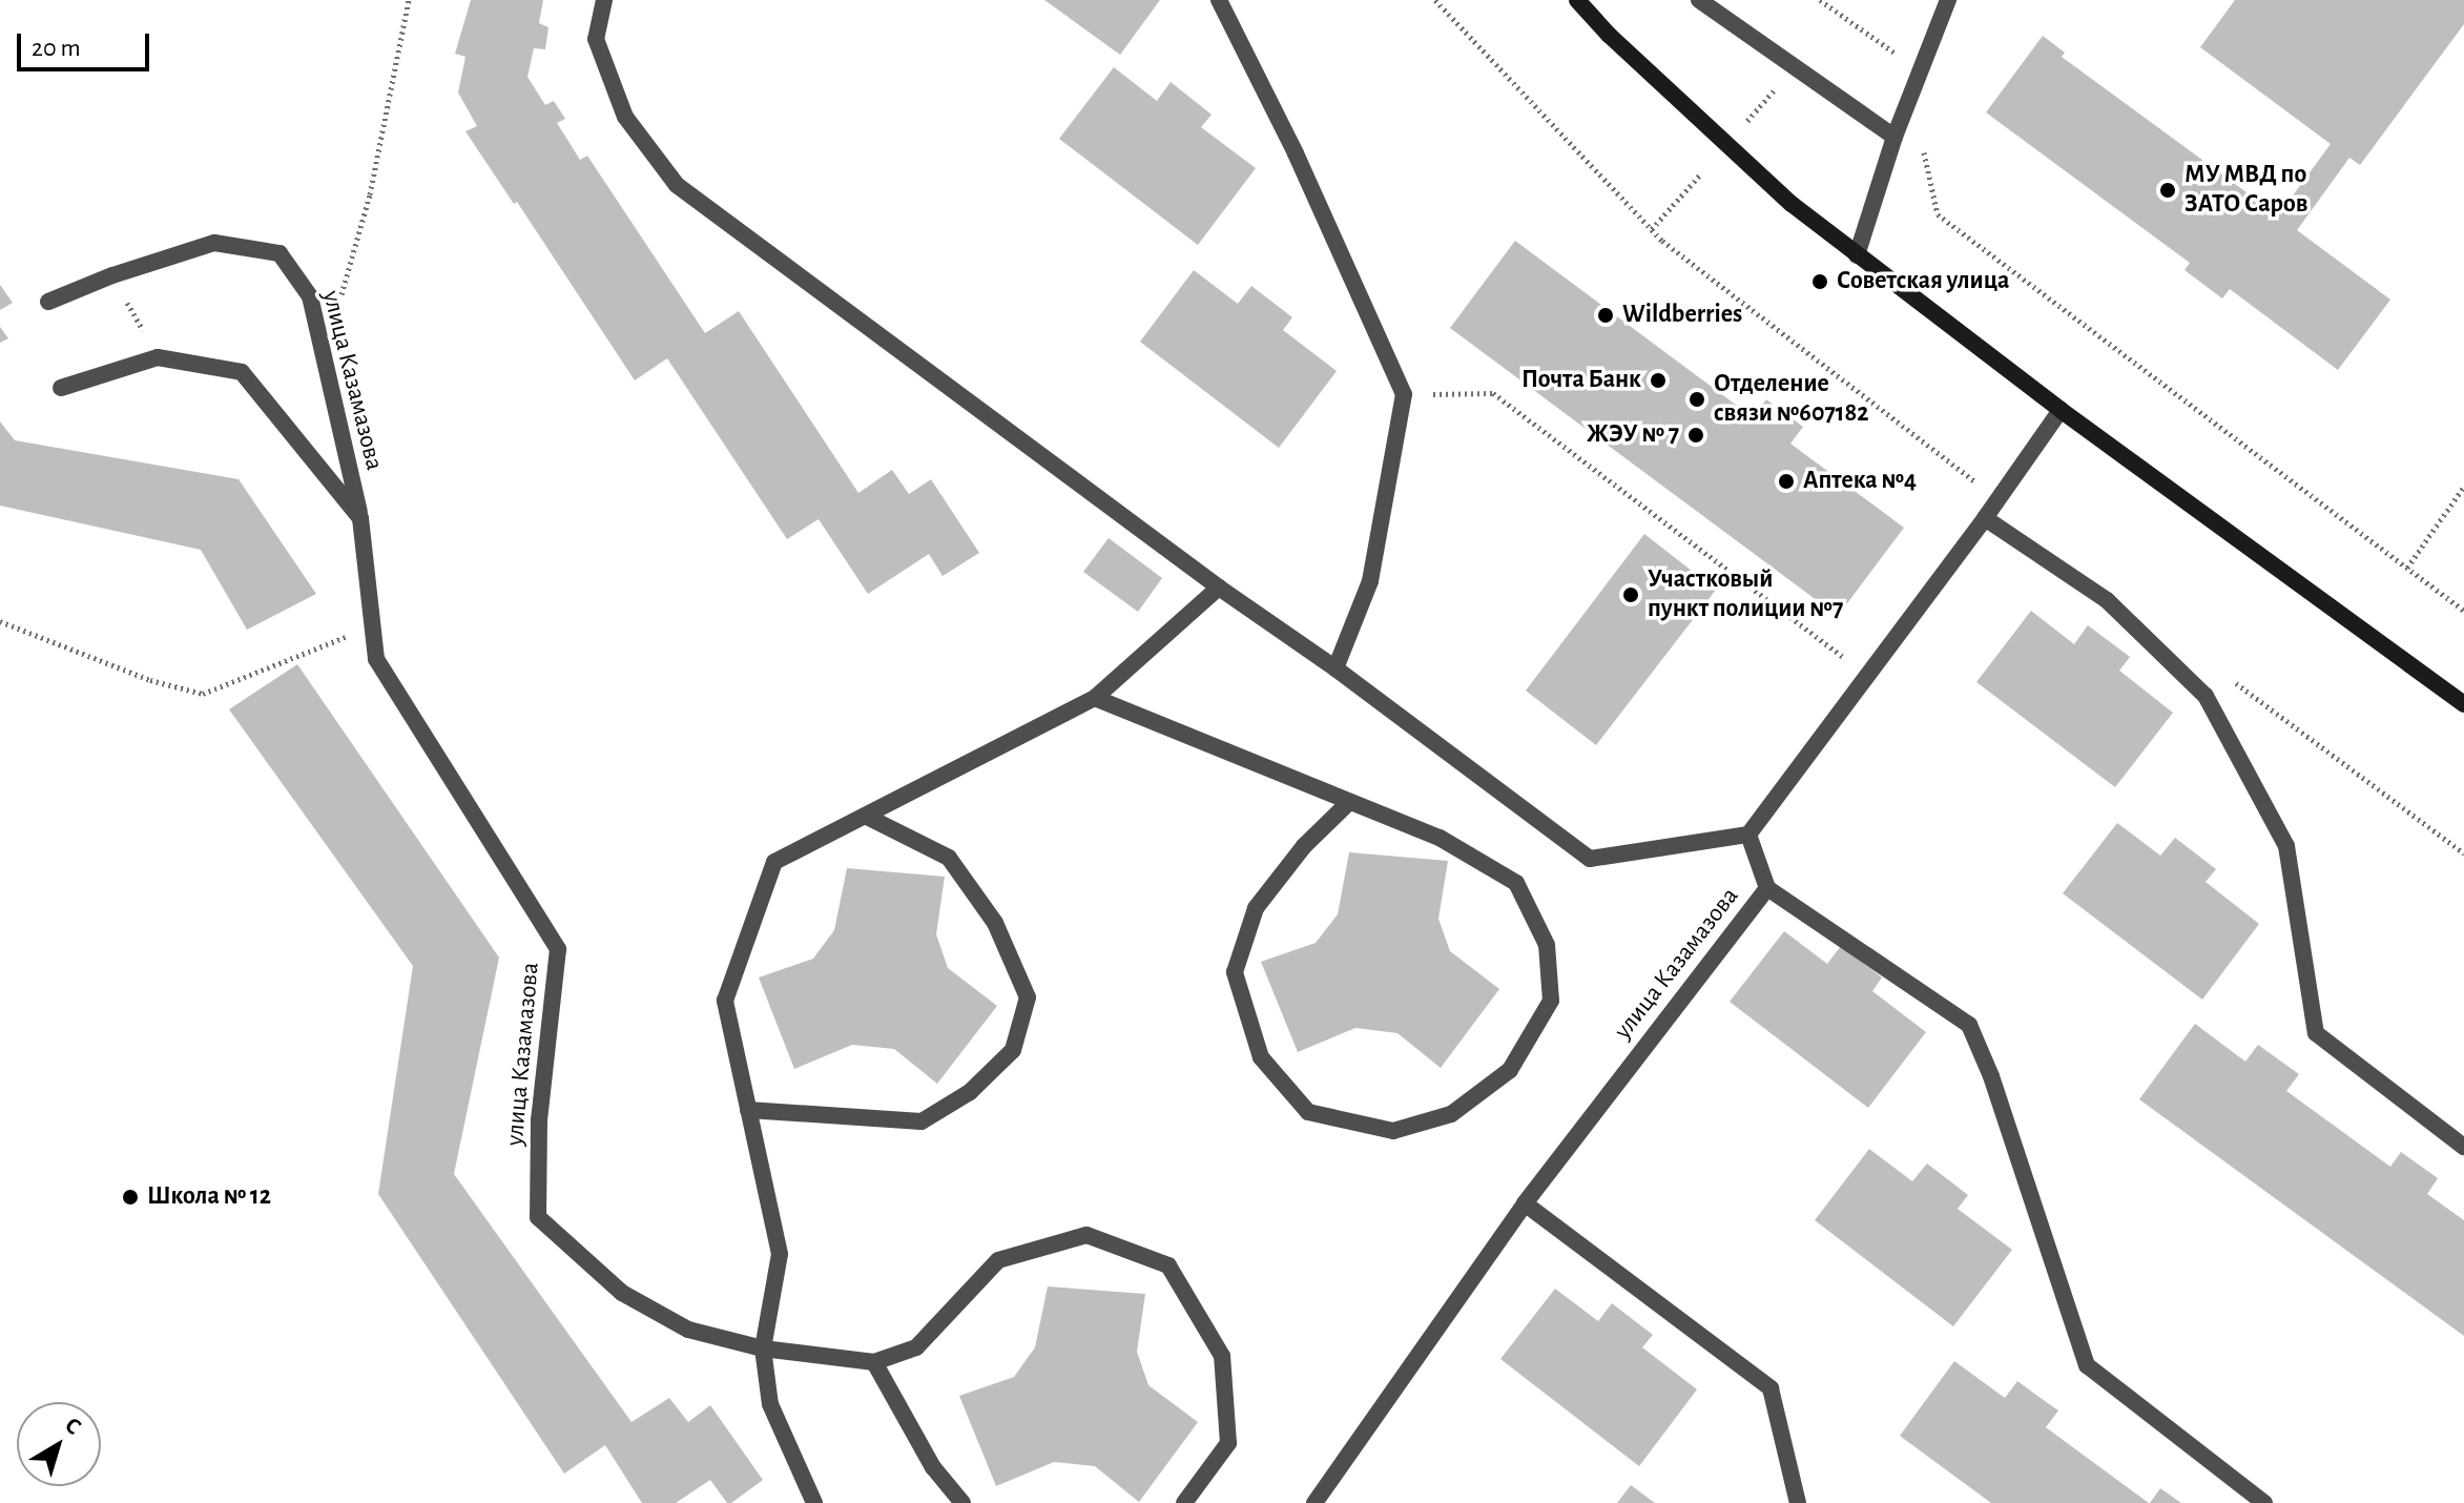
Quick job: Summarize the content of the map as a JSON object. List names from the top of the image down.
{
  "streets": {
    "street": ["улица Казамазова"]
  },
  "places": [
    "МУ МВД по ЗАТО Саров",
    "Советская улица",
    "Wildberries",
    "Почта Банк",
    "Отделение связи №607182",
    "ЖЭУ № 7",
    "Аптека №4",
    "Участковый пункт полиции №7",
    "Школа № 12"
  ],
  "scale_bar": "20 m",
  "north": "top right"
}
